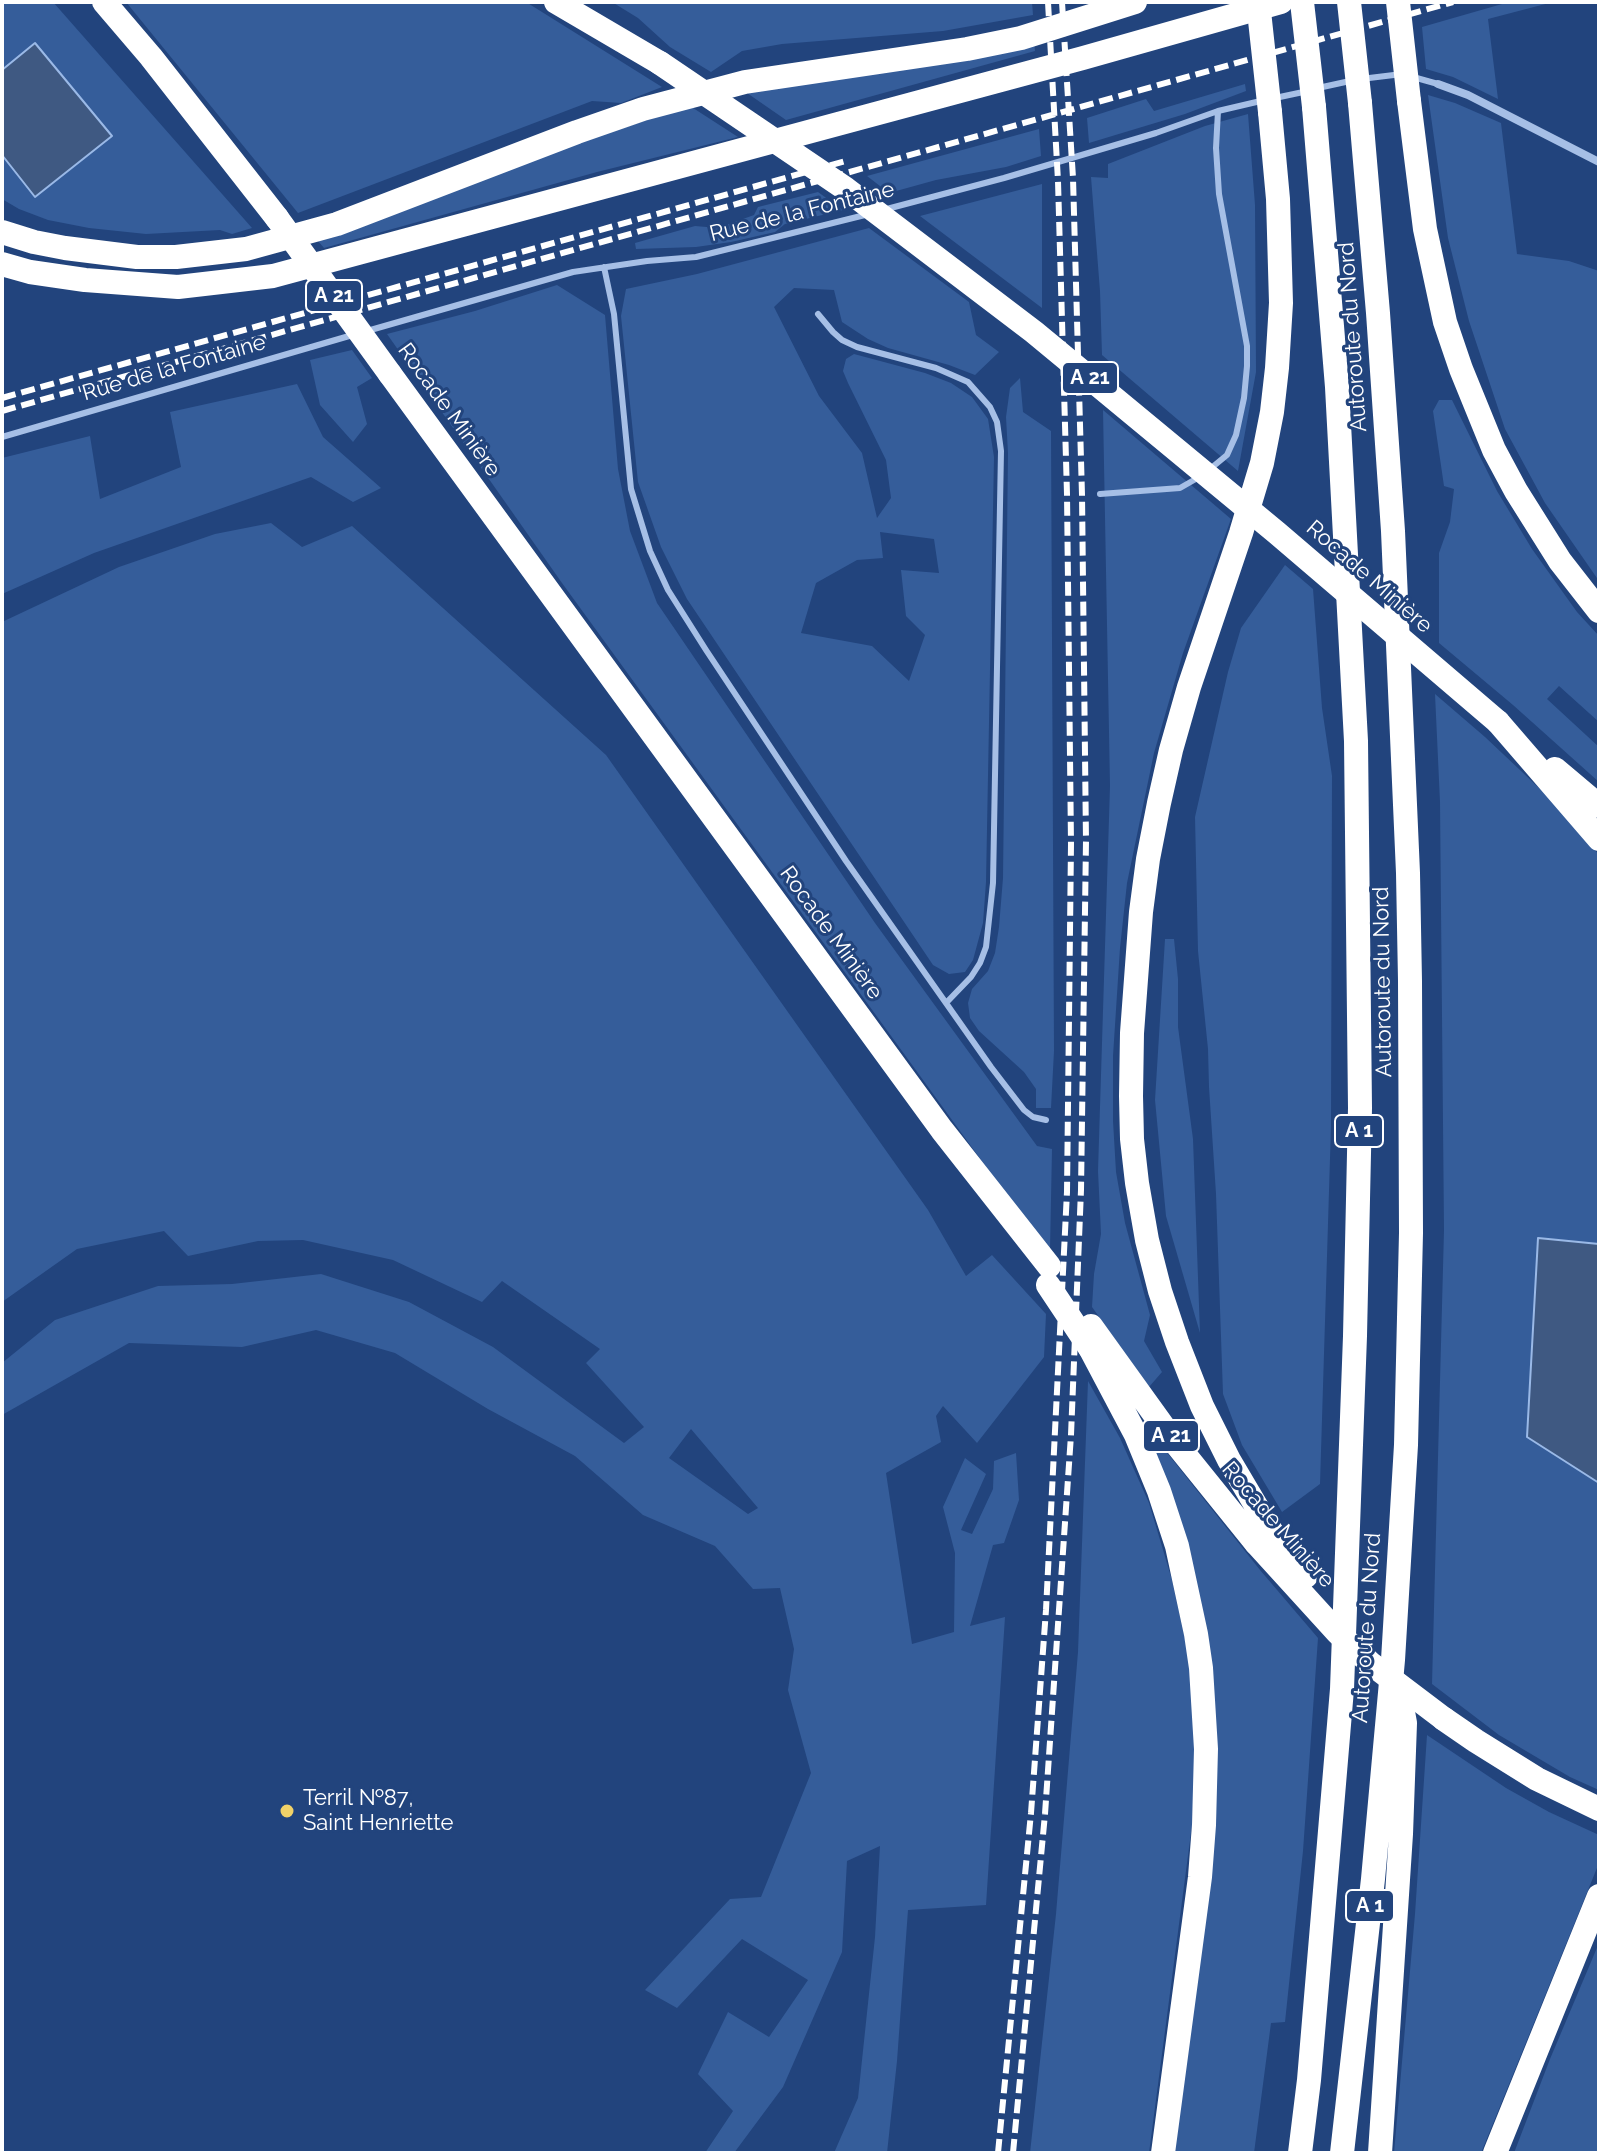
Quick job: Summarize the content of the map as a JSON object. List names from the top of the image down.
{
  "streets": {
    "highway": [
      "A 21",
      "Autoroute du Nord",
      "Rocade Minière",
      "A 1"
    ],
    "street": ["Rue de la Fontaine"]
  },
  "places": ["Terril №87, Saint Henriette"]
}
